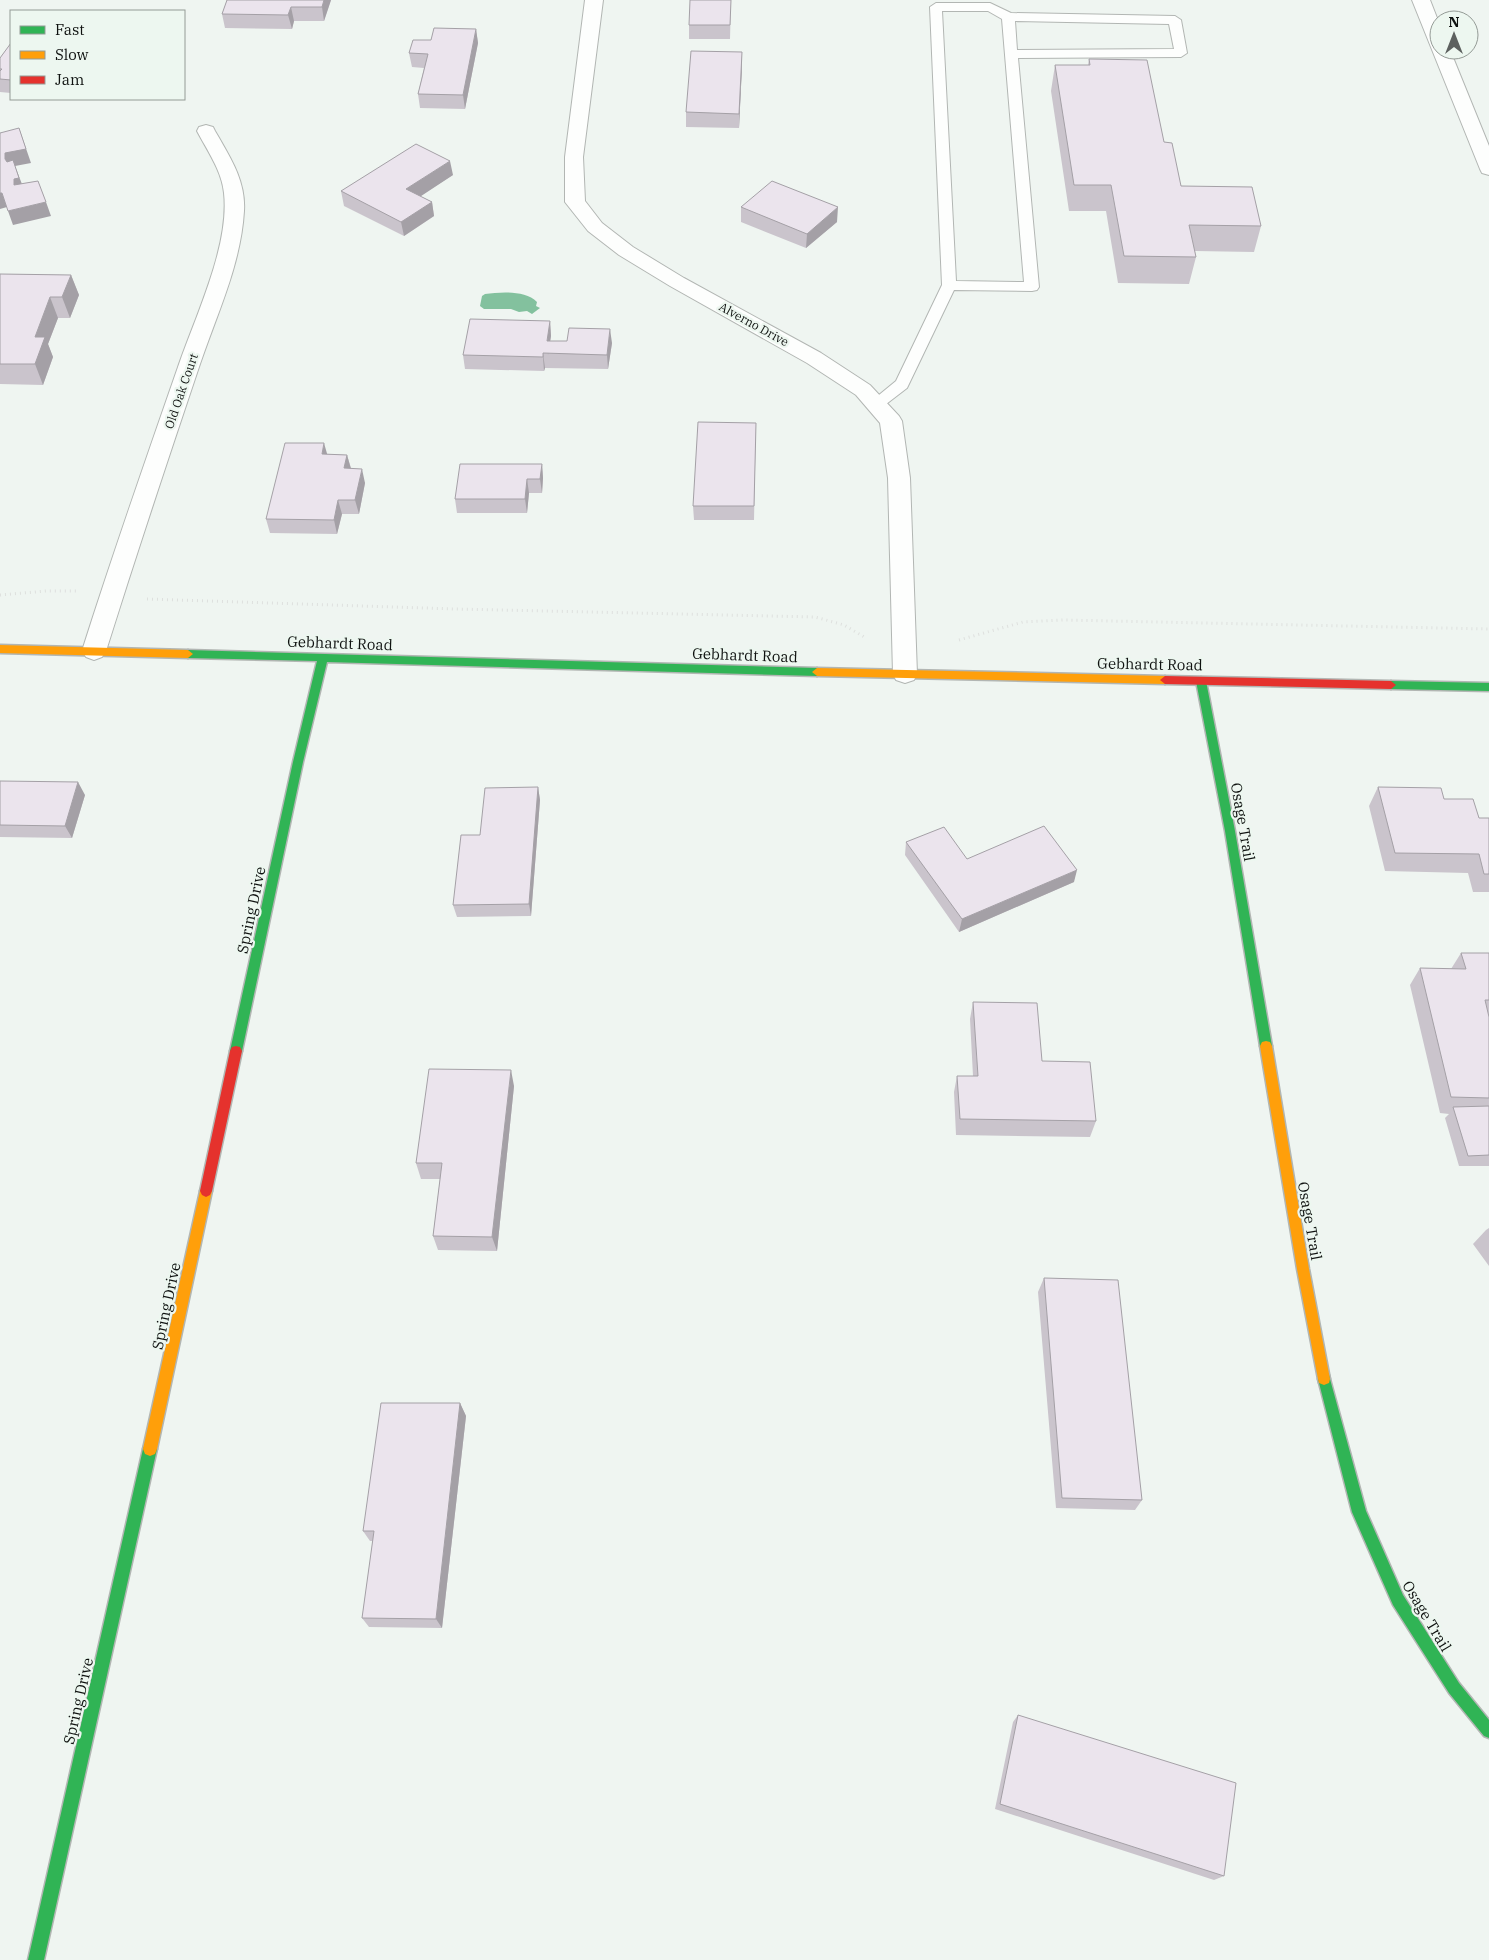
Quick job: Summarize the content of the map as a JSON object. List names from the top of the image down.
{
  "streets": {
    "street": [
      "Alverno Drive",
      "Old Oak Court",
      "Gebhardt Road",
      "Osage Trail",
      "Spring Drive"
    ]
  },
  "crossings": [
    ["Alverno Drive", "Gebhardt Road"],
    ["Old Oak Court", "Gebhardt Road"],
    ["Gebhardt Road", "Osage Trail"],
    ["Gebhardt Road", "Spring Drive"]
  ],
  "legend": ["Fast", "Slow", "Jam"],
  "north": "top"
}
